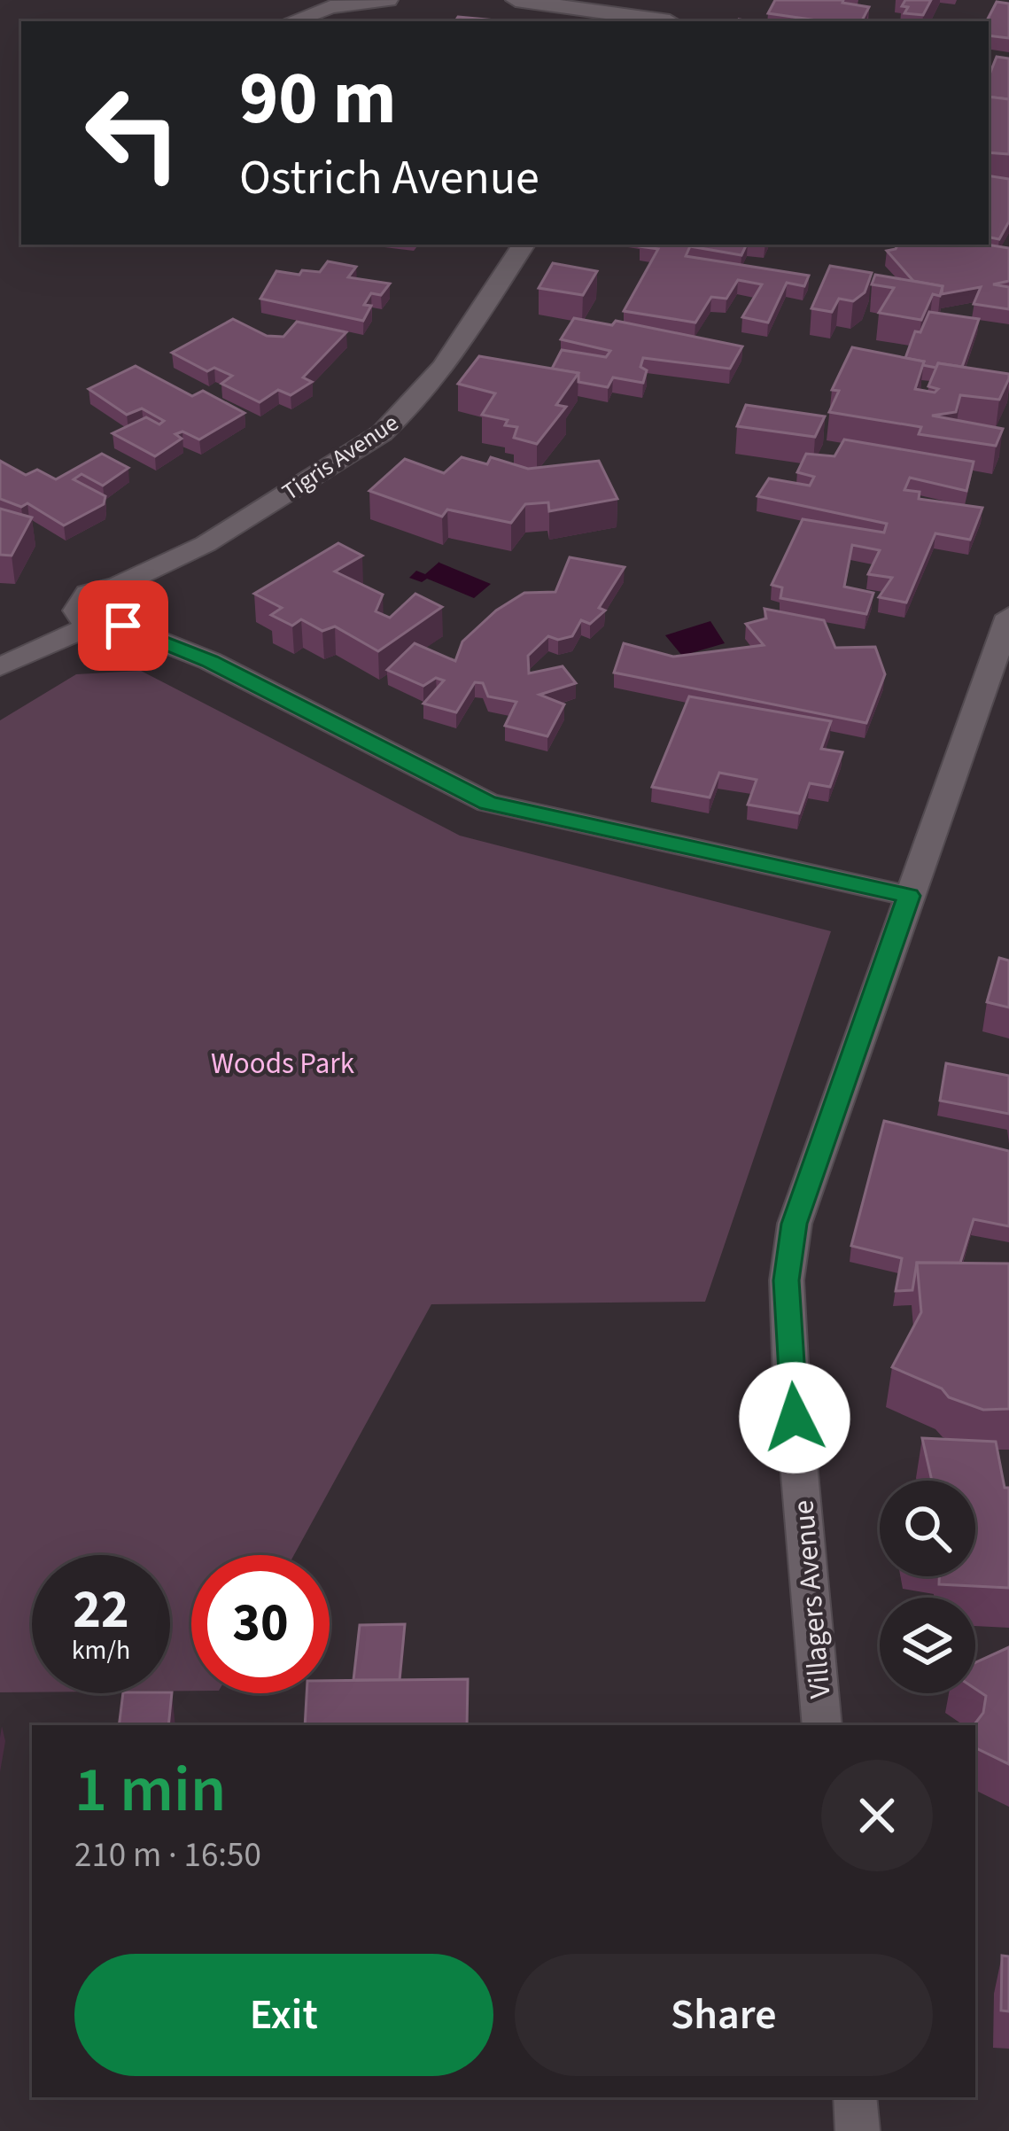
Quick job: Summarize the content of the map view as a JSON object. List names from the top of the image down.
{
  "streets": {
    "street": ["Tigris Avenue", "Villagers Avenue"]
  },
  "parks": ["Woods Park"],
  "page": {
    "turn": ["90 m", "Ostrich Avenue"],
    "speed": "22 km/h",
    "limit": "30",
    "heading": ["1 min", "210 m · 16:50"],
    "buttons": ["Exit", "Share"]
  }
}
